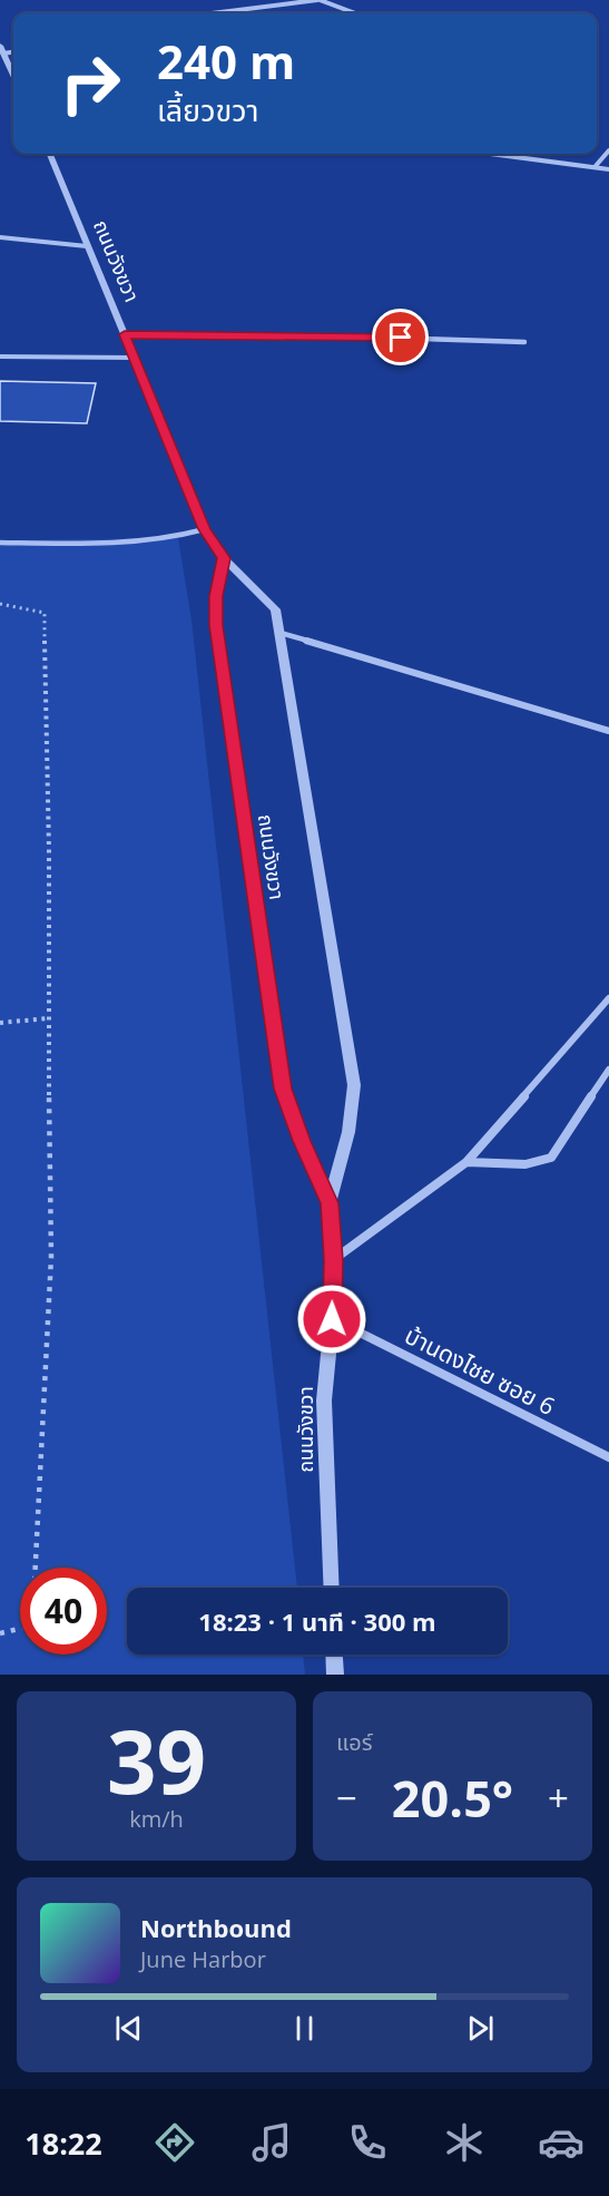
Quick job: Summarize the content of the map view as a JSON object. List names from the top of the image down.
{
  "streets": {
    "street": ["ถนนวังขวา", "บ้านดงไชย ซอย 6"]
  },
  "crossings": [
    ["ถนนวังขวา", "บ้านดงไชย ซอย 6"]
  ],
  "page": {
    "turn": ["240 m", "เลี้ยวขวา"],
    "limit": "40",
    "trip": "18:23 · 1 นาที · 300 m",
    "tile": [
      ["39", "km/h"],
      "แอร์"
    ],
    "heat": ["−", "20.5°", "+"],
    "song": ["Northbound", "June Harbor"],
    "tabs": "18:22"
  }
}
